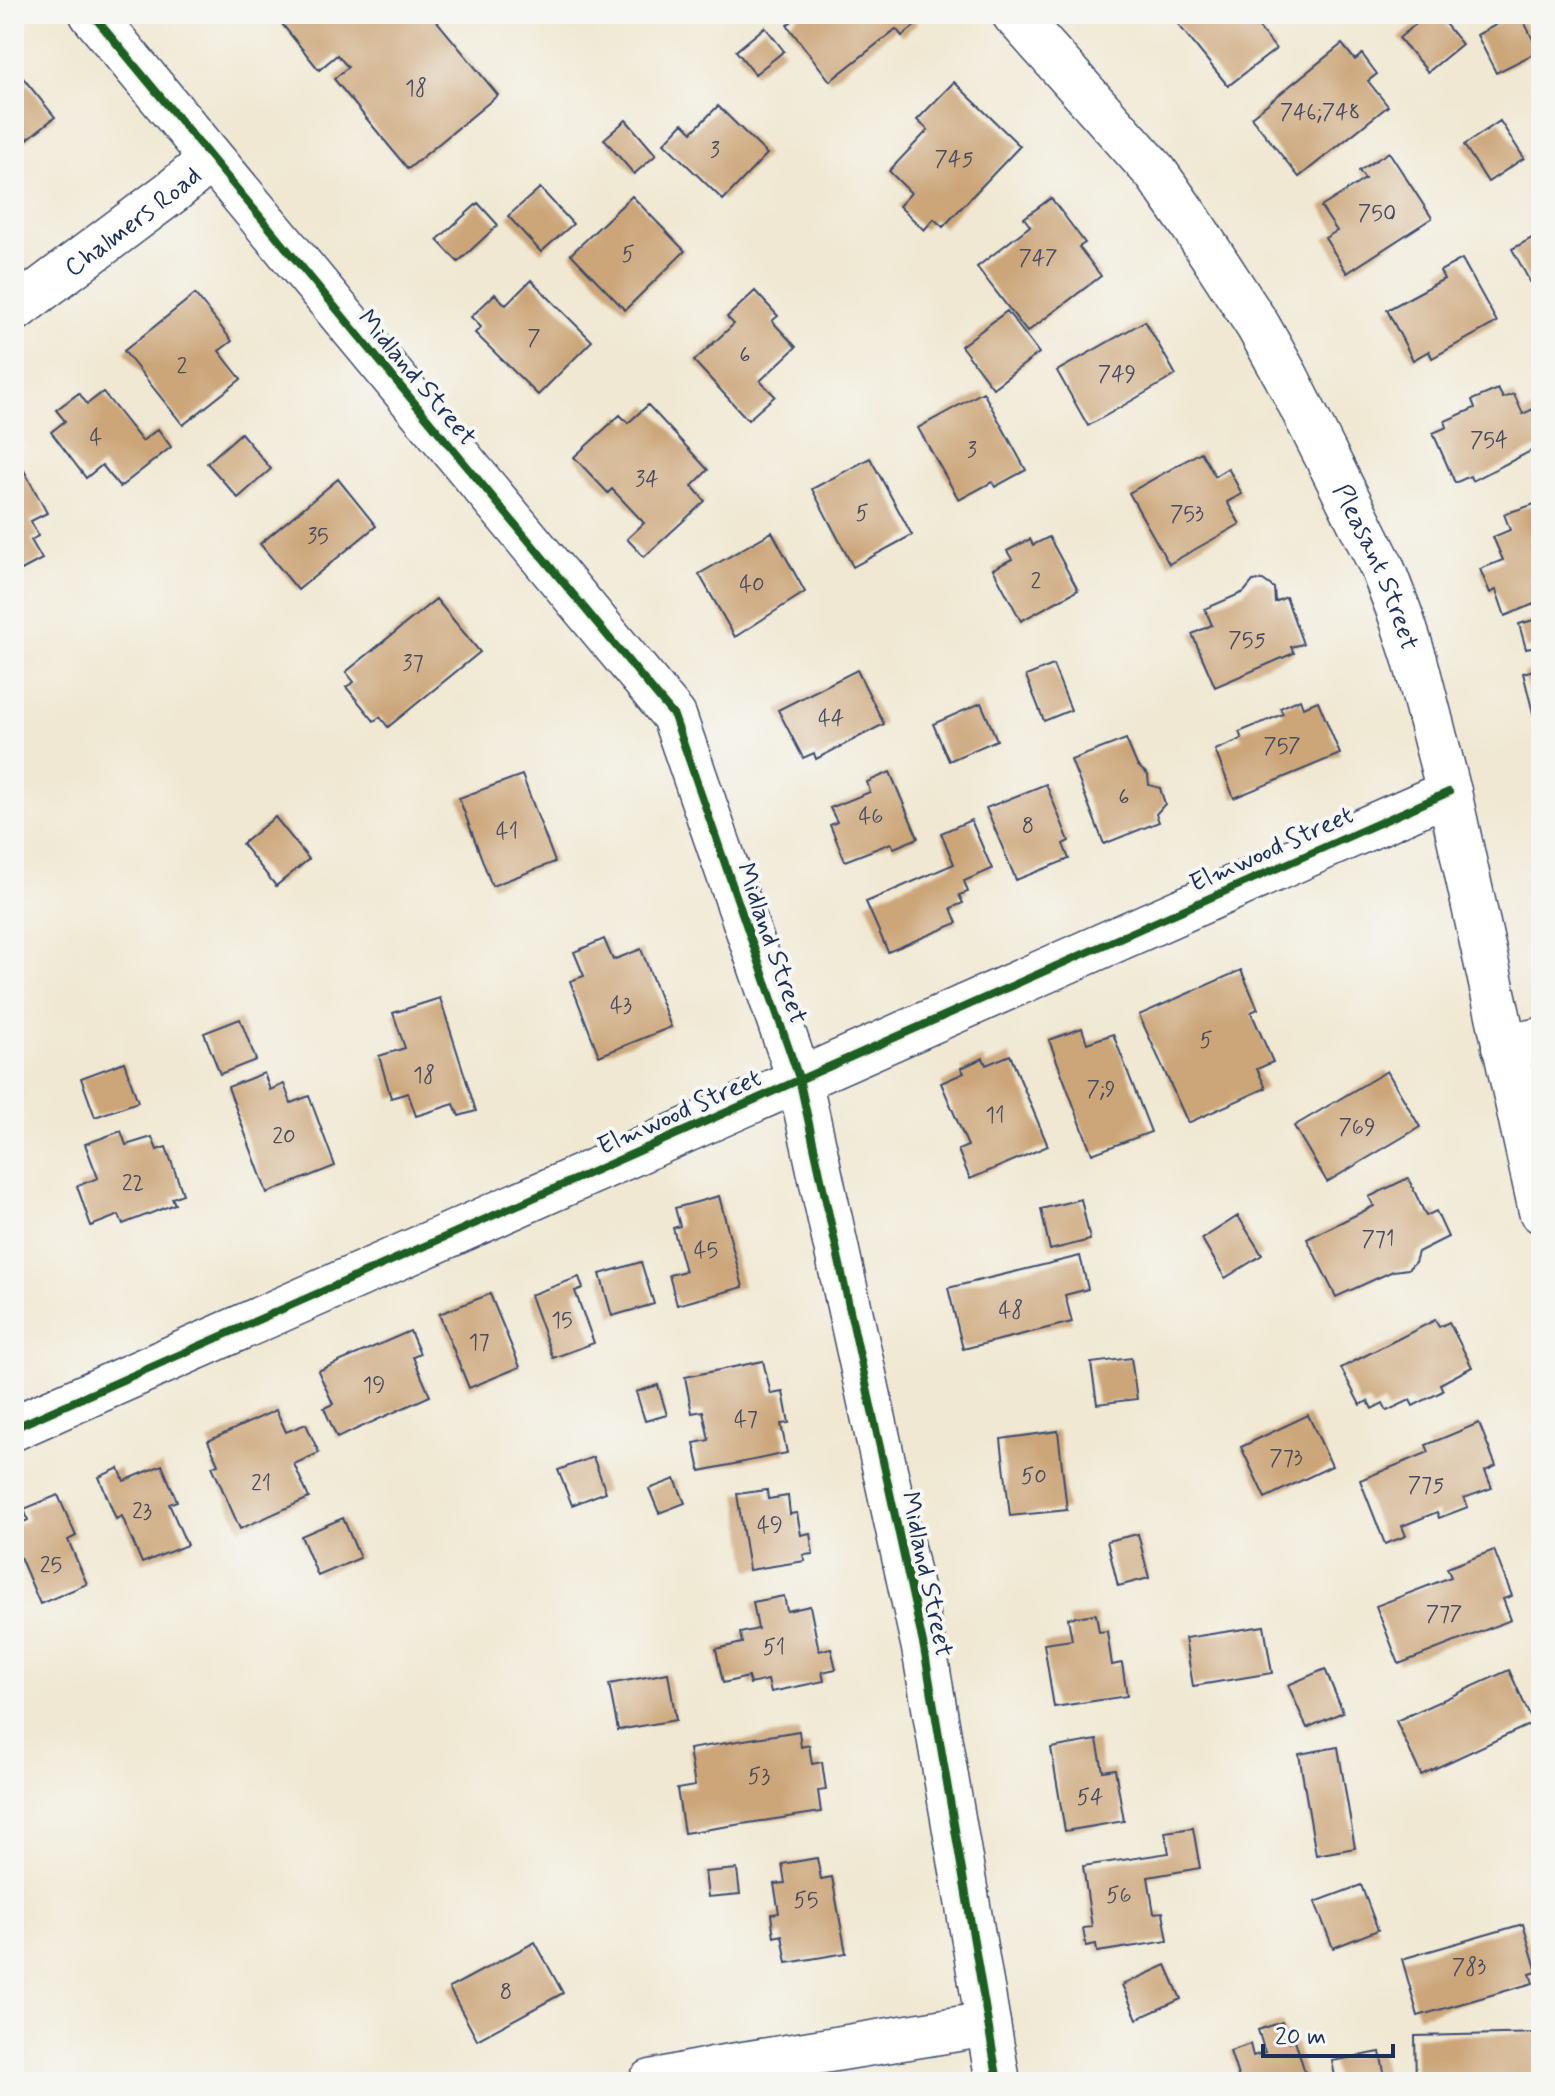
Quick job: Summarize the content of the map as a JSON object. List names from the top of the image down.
{
  "streets": {
    "street": [
      "Chalmers Road",
      "Midland Street",
      "Pleasant Street",
      "Elmwood Street"
    ]
  },
  "crossings": [
    ["Chalmers Road", "Midland Street"],
    ["Midland Street", "Elmwood Street"],
    ["Pleasant Street", "Elmwood Street"]
  ],
  "house_numbers": [
    "18",
    "746;748",
    "3",
    "745",
    "750",
    "5",
    "747",
    "7",
    "6",
    "2",
    "749",
    "4",
    "754",
    "3",
    "34",
    "5",
    "753",
    "35",
    "2",
    "40",
    "755",
    "37",
    "44",
    "757",
    "6",
    "46",
    "8",
    "41",
    "43",
    "5",
    "18",
    "7;9",
    "11",
    "769",
    "20",
    "22",
    "771",
    "45",
    "48",
    "15",
    "17",
    "19",
    "47",
    "773",
    "50",
    "21",
    "775",
    "23",
    "49",
    "25",
    "777",
    "51",
    "53",
    "54",
    "56",
    "55",
    "783",
    "8"
  ],
  "scale_bar": "20 m"
}
